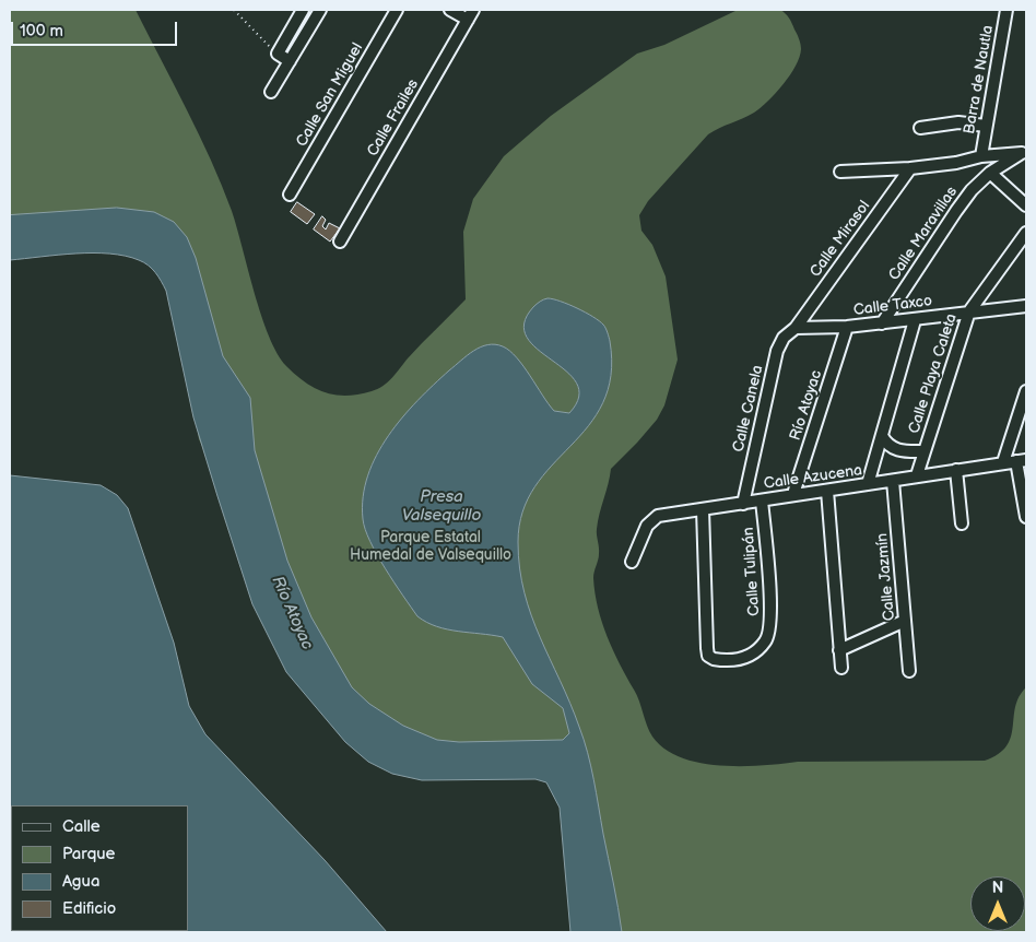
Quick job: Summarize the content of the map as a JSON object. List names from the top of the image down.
{
  "streets": {
    "street": [
      "Barra de Nautla",
      "Calle San Miguel",
      "Calle Frailes",
      "Calle Maravillas",
      "Calle Mirasol",
      "Calle Taxco",
      "Calle Playa Caleta",
      "Río Atoyac",
      "Calle Canela",
      "Calle Azucena",
      "Calle Tulipán",
      "Calle Jazmín"
    ]
  },
  "crossings": [
    ["Calle Maravillas", "Calle Taxco"],
    ["Calle Mirasol", "Calle Taxco"],
    ["Calle Mirasol", "Calle Canela"],
    ["Calle Taxco", "Calle Playa Caleta"],
    ["Calle Taxco", "Río Atoyac"],
    ["Calle Taxco", "Calle Canela"],
    ["Calle Playa Caleta", "Calle Azucena"],
    ["Río Atoyac", "Calle Azucena"],
    ["Calle Canela", "Calle Azucena"],
    ["Calle Azucena", "Calle Tulipán"],
    ["Calle Azucena", "Calle Jazmín"]
  ],
  "water": ["Presa Valsequillo", "Río Atoyac"],
  "parks": ["Parque Estatal Humedal de Valsequillo"],
  "legend": [
    "Calle",
    "Parque",
    "Agua",
    "Edificio"
  ],
  "scale_bar": "100 m",
  "north": "top"
}
